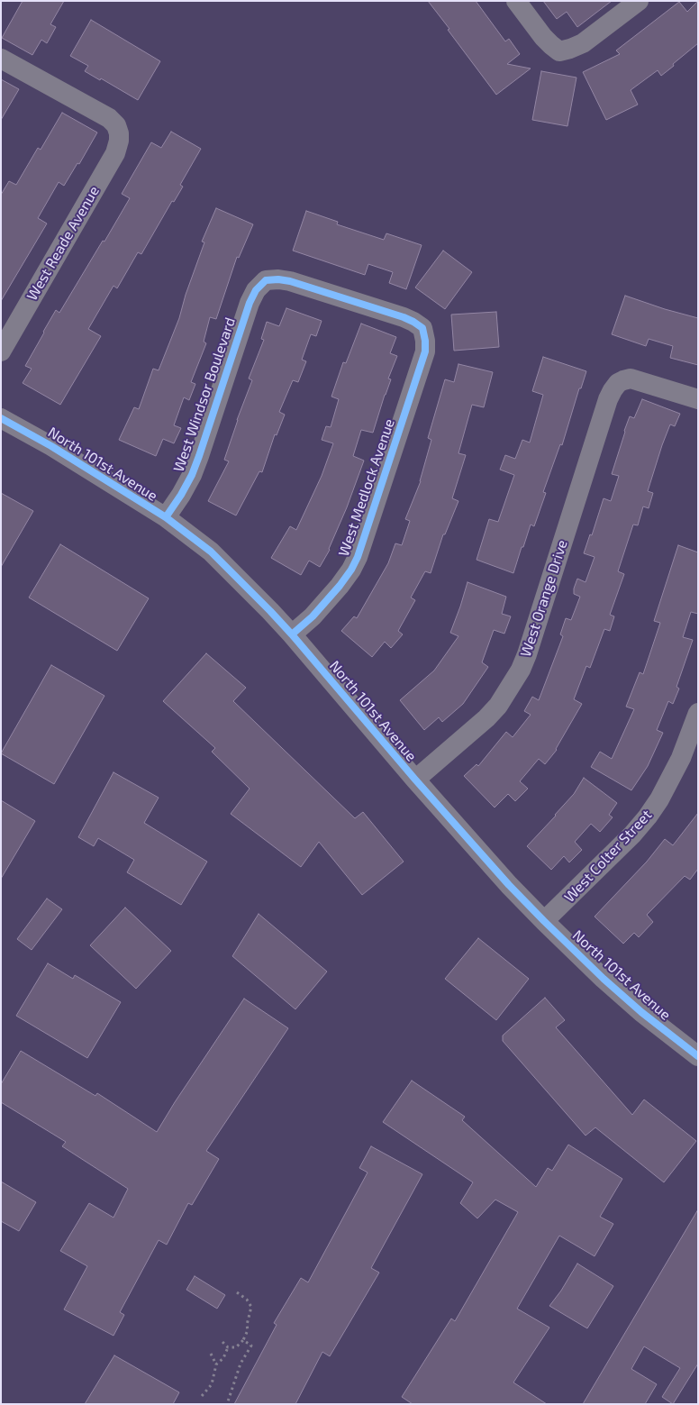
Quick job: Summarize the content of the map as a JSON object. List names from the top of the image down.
{
  "streets": {
    "street": [
      "West Reade Avenue",
      "West Windsor Boulevard",
      "North 101st Avenue",
      "West Medlock Avenue",
      "West Orange Drive",
      "West Colter Street"
    ]
  },
  "crossings": [
    ["West Windsor Boulevard", "North 101st Avenue"],
    ["West Windsor Boulevard", "West Medlock Avenue"],
    ["North 101st Avenue", "West Medlock Avenue"],
    ["North 101st Avenue", "West Orange Drive"],
    ["North 101st Avenue", "West Colter Street"]
  ]
}
